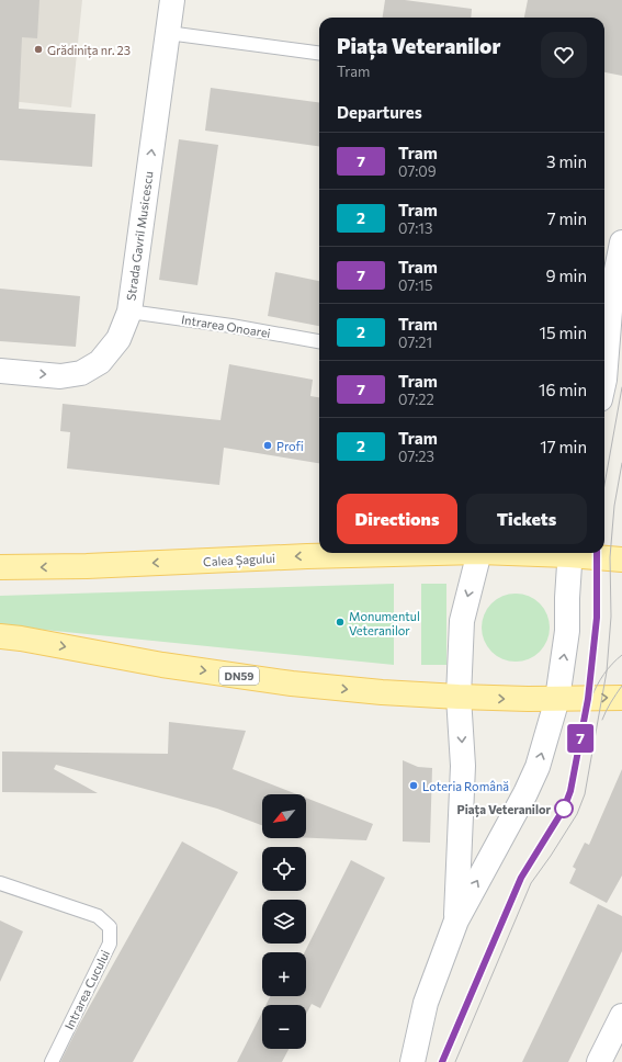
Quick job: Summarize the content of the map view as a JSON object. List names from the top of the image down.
{
  "streets": {
    "main road": ["Calea Șagului", "DN59"],
    "street": ["Strada Gavril Musicescu"],
    "lane": ["Intrarea Onoarei", "Intrarea Cucului"]
  },
  "crossings": [
    ["Strada Gavril Musicescu", "Intrarea Onoarei"]
  ],
  "one_way": ["Strada Gavril Musicescu"],
  "places": [
    "Grădinița nr. 23",
    "Profi",
    "Monumentul Veteranilor",
    "Loteria Română",
    "Piața Veteranilor"
  ],
  "lines": ["tram line 7"],
  "north": "bottom left",
  "page": {
    "on_map": "7",
    "heading": [
      ["Piața Veteranilor", "Tram"],
      "Departures"
    ],
    "list": [
      {
        "mark": "7",
        "name": "Tram",
        "note": "07:09",
        "value": "3 min"
      },
      {
        "mark": "2",
        "name": "Tram",
        "note": "07:13",
        "value": "7 min"
      },
      {
        "mark": "7",
        "name": "Tram",
        "note": "07:15",
        "value": "9 min"
      },
      {
        "mark": "2",
        "name": "Tram",
        "note": "07:21",
        "value": "15 min"
      },
      {
        "mark": "7",
        "name": "Tram",
        "note": "07:22",
        "value": "16 min"
      },
      {
        "mark": "2",
        "name": "Tram",
        "note": "07:23",
        "value": "17 min"
      }
    ],
    "buttons": ["Directions", "Tickets"],
    "map_buttons": ["+", "−"]
  }
}
